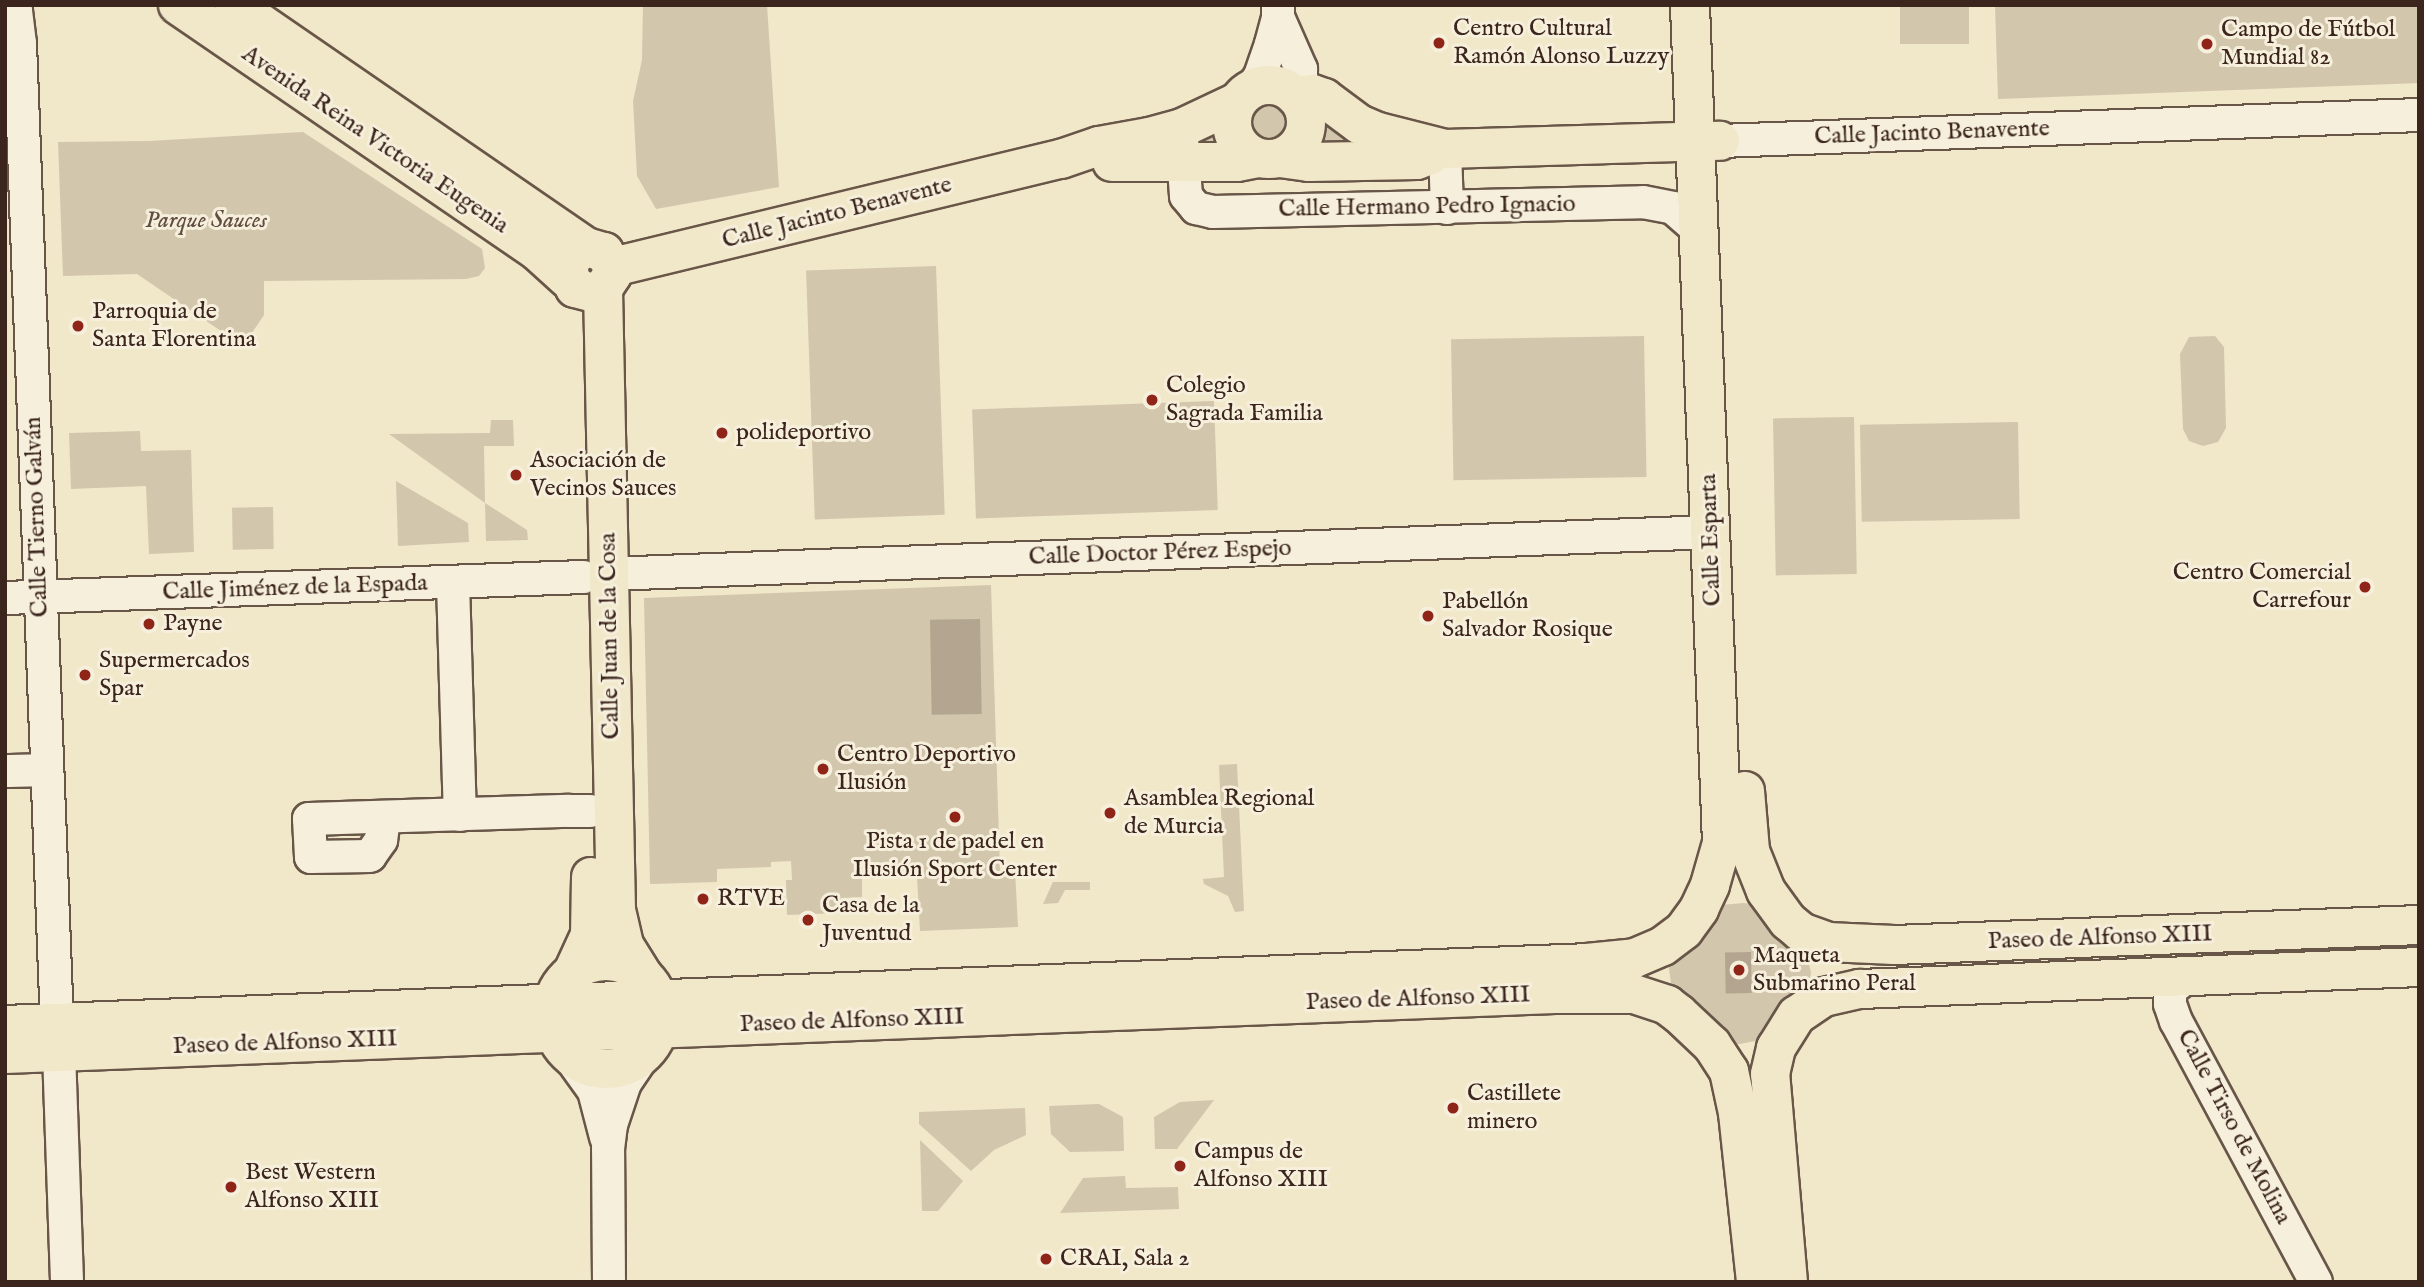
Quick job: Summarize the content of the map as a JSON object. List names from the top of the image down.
{
  "streets": {
    "main road": [
      "Calle Jacinto Benavente",
      "Avenida Reina Victoria Eugenia",
      "Calle Esparta",
      "Calle Juan de la Cosa",
      "Paseo de Alfonso XIII"
    ],
    "street": [
      "Calle Hermano Pedro Ignacio",
      "Calle Tierno Galván",
      "Calle Doctor Pérez Espejo",
      "Calle Jiménez de la Espada",
      "Calle Tirso de Molina"
    ]
  },
  "crossings": [
    ["Calle Jacinto Benavente", "Avenida Reina Victoria Eugenia"],
    ["Calle Jacinto Benavente", "Calle Hermano Pedro Ignacio"],
    ["Calle Jacinto Benavente", "Calle Esparta"],
    ["Calle Jacinto Benavente", "Calle Juan de la Cosa"],
    ["Avenida Reina Victoria Eugenia", "Calle Juan de la Cosa"],
    ["Calle Hermano Pedro Ignacio", "Calle Esparta"],
    ["Calle Tierno Galván", "Calle Jiménez de la Espada"],
    ["Calle Tierno Galván", "Paseo de Alfonso XIII"],
    ["Calle Esparta", "Calle Doctor Pérez Espejo"],
    ["Calle Esparta", "Paseo de Alfonso XIII"],
    ["Calle Doctor Pérez Espejo", "Calle Jiménez de la Espada"],
    ["Calle Doctor Pérez Espejo", "Calle Juan de la Cosa"],
    ["Calle Jiménez de la Espada", "Calle Juan de la Cosa"],
    ["Calle Juan de la Cosa", "Paseo de Alfonso XIII"],
    ["Paseo de Alfonso XIII", "Calle Tirso de Molina"]
  ],
  "parks": ["Parque Sauces"],
  "places": [
    "Centro Cultural Ramón Alonso Luzzy",
    "Campo de Fútbol Mundial 82",
    "Parroquia de Santa Florentina",
    "Colegio Sagrada Familia",
    "polideportivo",
    "Asociación de Vecinos Sauces",
    "Centro Comercial Carrefour",
    "Pabellón Salvador Rosique",
    "Payne",
    "Supermercados Spar",
    "Centro Deportivo Ilusión",
    "Asamblea Regional de Murcia",
    "Pista 1 de padel en Ilusión Sport Center",
    "RTVE",
    "Casa de la Juventud",
    "Maqueta Submarino Peral",
    "Castillete minero",
    "Campus de Alfonso XIII",
    "Best Western Alfonso XIII",
    "CRAI, Sala 2"
  ]
}
